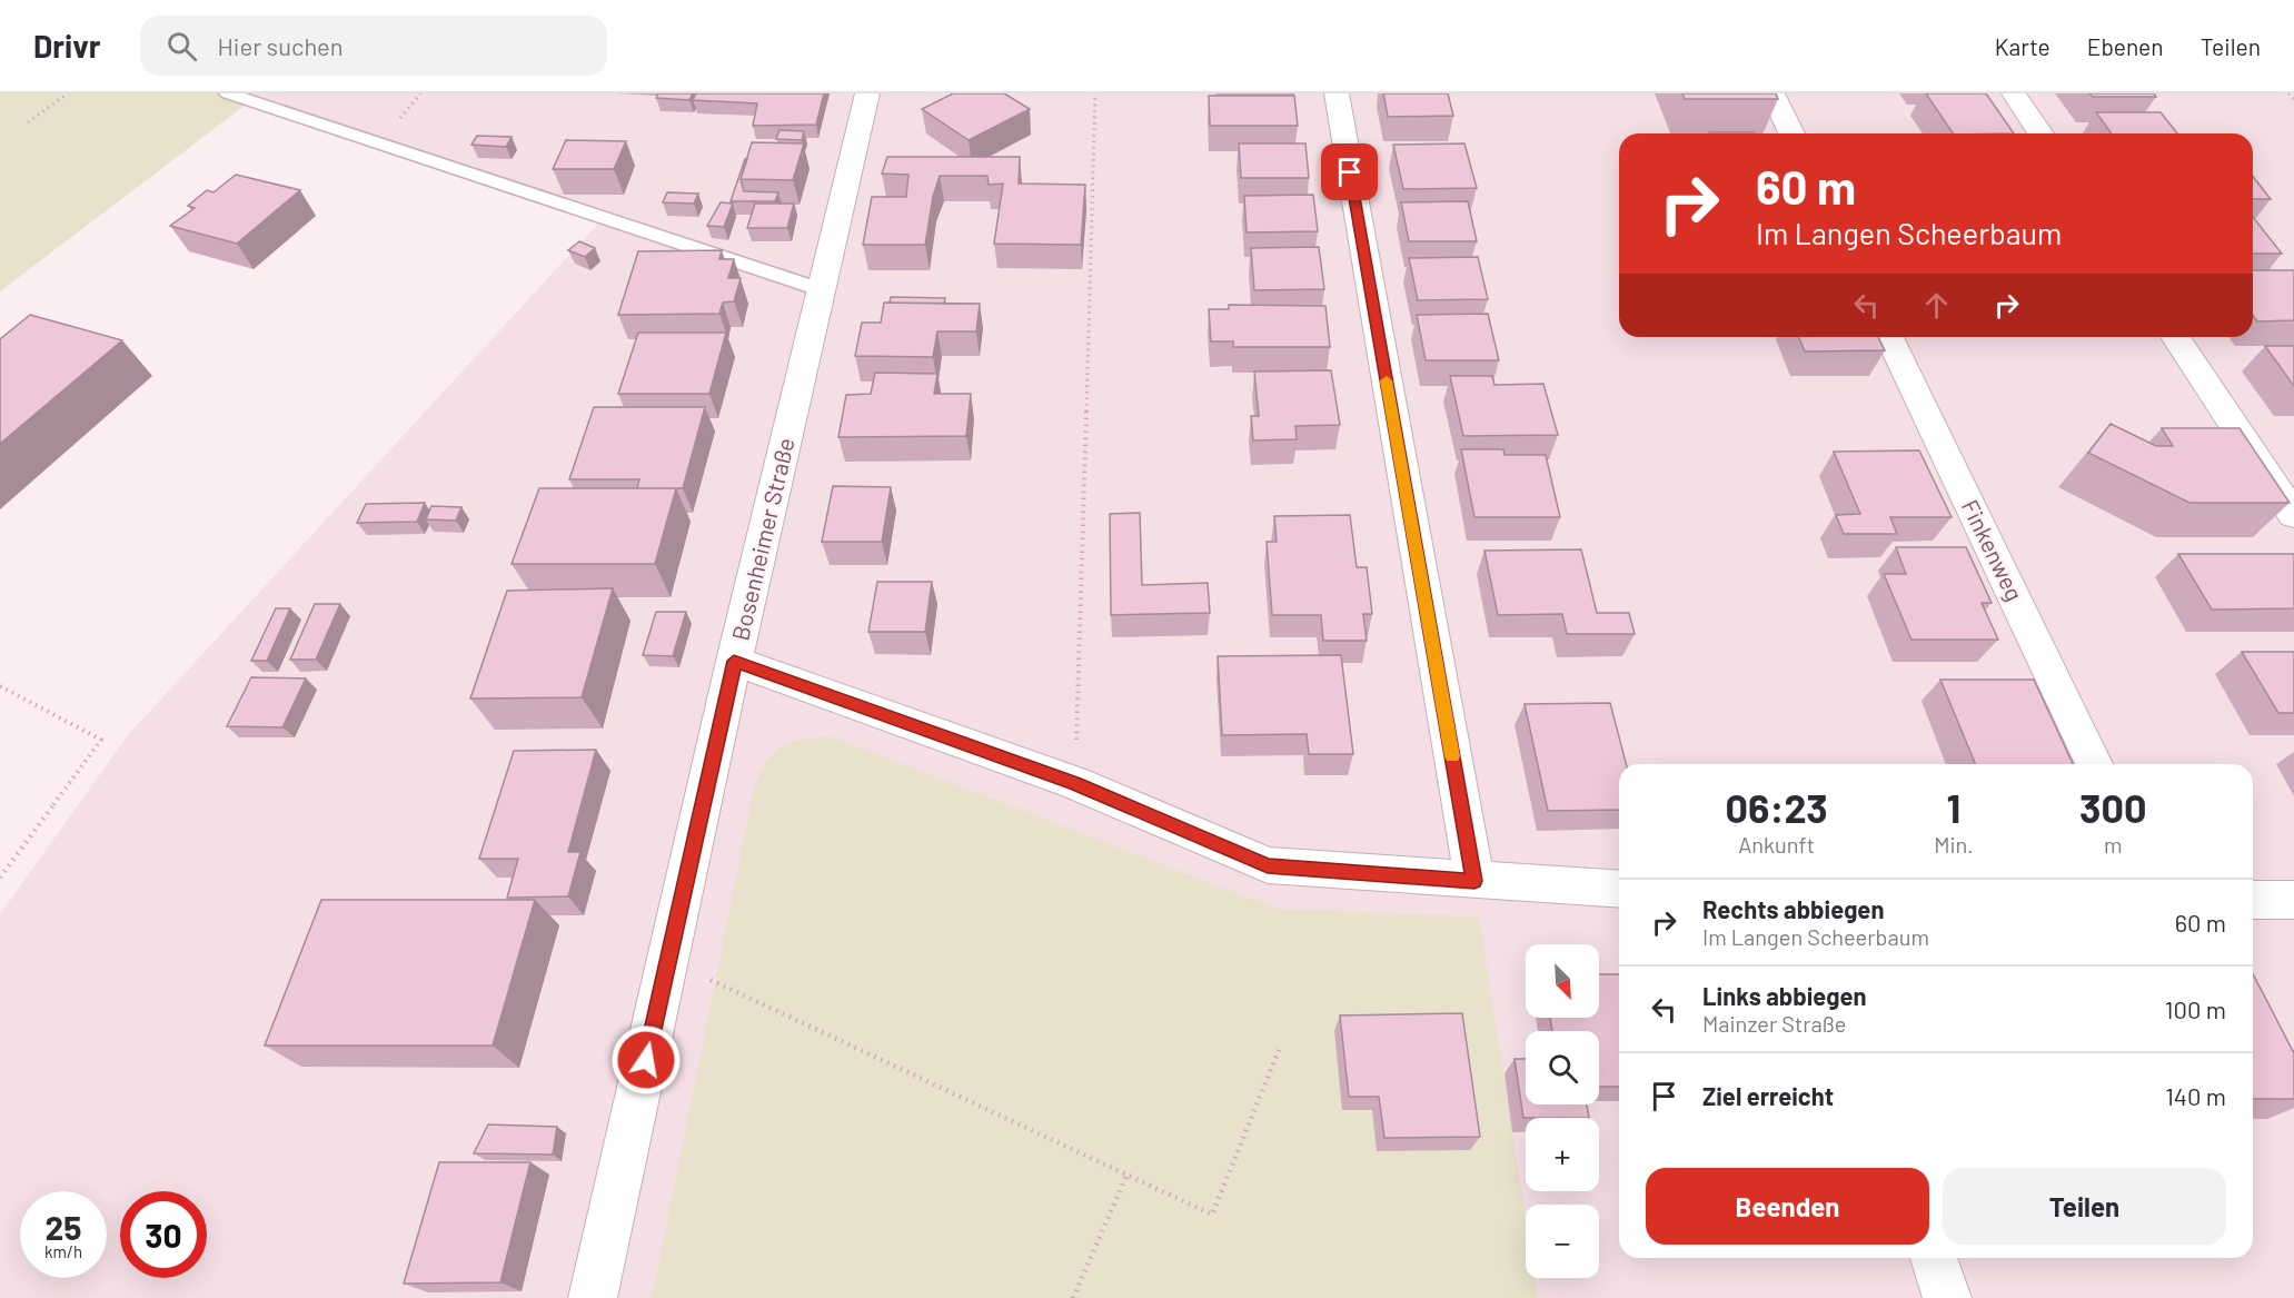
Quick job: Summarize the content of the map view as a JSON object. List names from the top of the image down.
{
  "streets": {
    "street": ["Bosenheimer Straße", "Finkenweg"]
  },
  "north": "bottom right",
  "page": {
    "header": "Drivr",
    "search": "Hier suchen",
    "nav": ["Karte", "Ebenen", "Teilen"],
    "turn": ["60 m", "Im Langen Scheerbaum"],
    "eta": [
      "06:23",
      "Ankunft",
      "1",
      "Min.",
      "300",
      "m"
    ],
    "list": [
      {
        "name": "Rechts abbiegen",
        "note": "Im Langen Scheerbaum",
        "value": "60 m"
      },
      {
        "name": "Links abbiegen",
        "note": "Mainzer Straße",
        "value": "100 m"
      },
      {
        "name": "Ziel erreicht",
        "value": "140 m"
      }
    ],
    "map_buttons": ["+", "−"],
    "buttons": ["Beenden", "Teilen"],
    "speed": "25 km/h",
    "limit": "30"
  }
}
